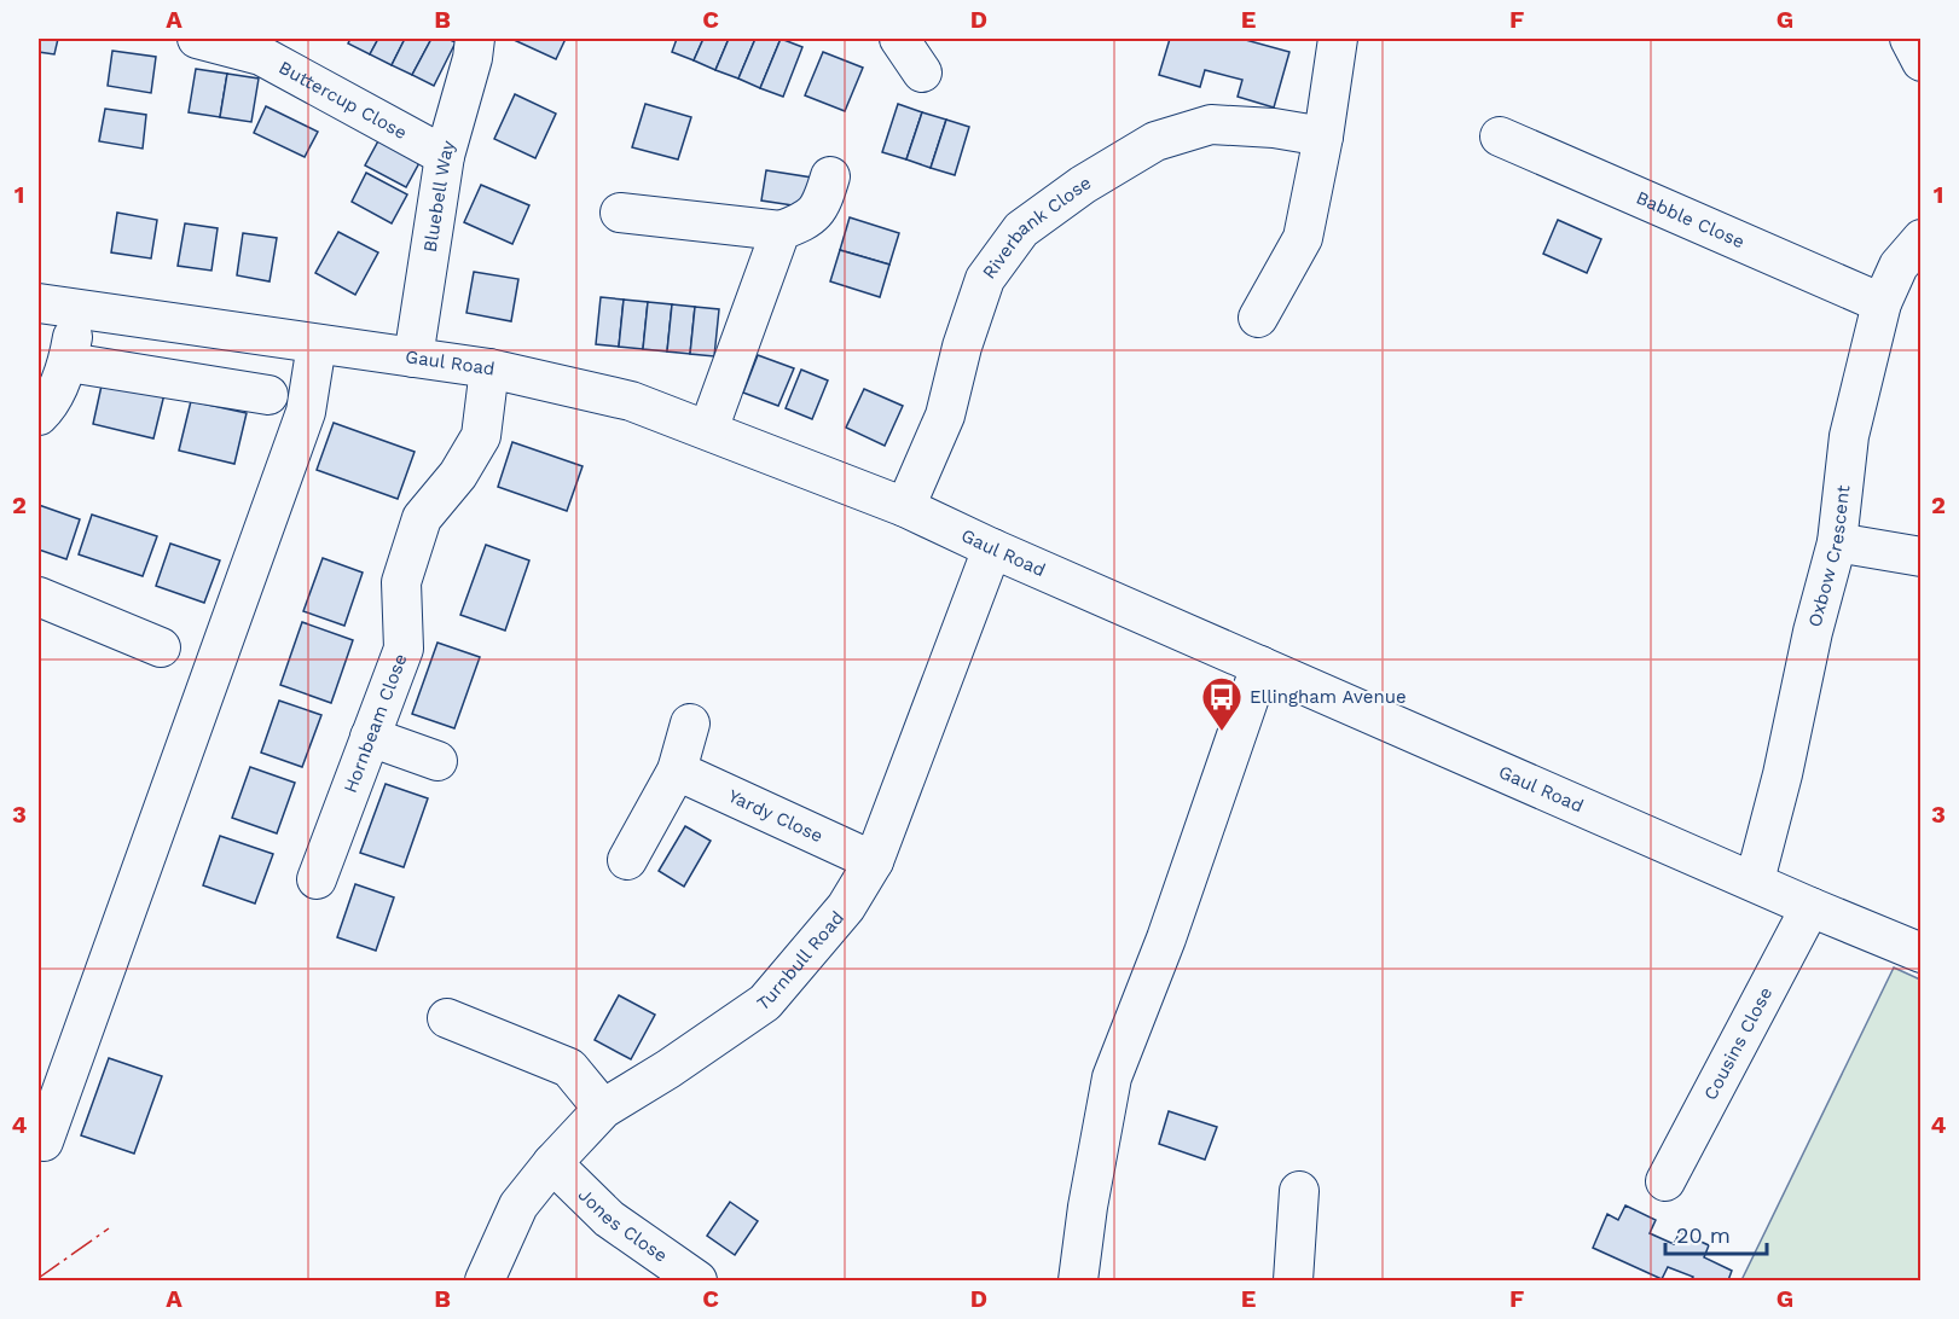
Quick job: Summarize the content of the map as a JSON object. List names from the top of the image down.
{
  "streets": {
    "street": [
      "Buttercup Close",
      "Bluebell Way",
      "Babble Close",
      "Riverbank Close",
      "Gaul Road",
      "Oxbow Crescent",
      "Hornbeam Close",
      "Yardy Close",
      "Turnbull Road",
      "Cousins Close",
      "Jones Close"
    ]
  },
  "crossings": [
    ["Buttercup Close", "Bluebell Way"],
    ["Bluebell Way", "Gaul Road"],
    ["Babble Close", "Oxbow Crescent"],
    ["Riverbank Close", "Gaul Road"],
    ["Gaul Road", "Oxbow Crescent"],
    ["Gaul Road", "Hornbeam Close"],
    ["Gaul Road", "Turnbull Road"],
    ["Gaul Road", "Cousins Close"],
    ["Yardy Close", "Turnbull Road"],
    ["Turnbull Road", "Jones Close"]
  ],
  "places": {
    "bus stop": ["Ellingham Avenue"]
  },
  "scale_bar": "20 m",
  "grid": {
    "columns": [
      "A",
      "B",
      "C",
      "D",
      "E",
      "F",
      "G"
    ],
    "rows": [
      "1",
      "2",
      "3",
      "4"
    ]
  }
}
